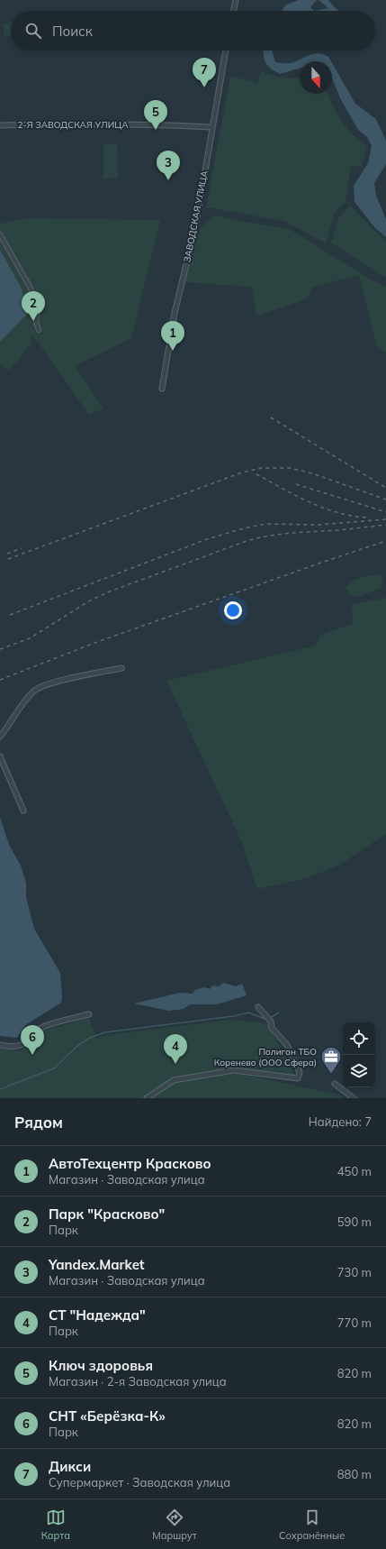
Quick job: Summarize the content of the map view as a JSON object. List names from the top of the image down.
{
  "streets": {
    "street": ["2-Я ЗАВОДСКАЯ УЛИЦА", "ЗАВОДСКАЯ УЛИЦА"]
  },
  "crossings": [
    ["2-Я ЗАВОДСКАЯ УЛИЦА", "ЗАВОДСКАЯ УЛИЦА"]
  ],
  "places": {
    "office": ["Полигон ТБО Коренево (ООО Сфера)"]
  },
  "north": "bottom",
  "page": {
    "search": "Поиск",
    "pins": [
      "7",
      "5",
      "3",
      "2",
      "1",
      "6",
      "4"
    ],
    "heading": ["Рядом", "Найдено: 7"],
    "list": [
      {
        "mark": "1",
        "name": "АвтоТехцентр Красково",
        "note": "Магазин · Заводская улица",
        "value": "450 m"
      },
      {
        "mark": "2",
        "name": "Парк \"Красково\"",
        "note": "Парк",
        "value": "590 m"
      },
      {
        "mark": "3",
        "name": "Yandex.Market",
        "note": "Магазин · Заводская улица",
        "value": "730 m"
      },
      {
        "mark": "4",
        "name": "СТ \"Надежда\"",
        "note": "Парк",
        "value": "770 m"
      },
      {
        "mark": "5",
        "name": "Ключ здоровья",
        "note": "Магазин · 2-я Заводская улица",
        "value": "820 m"
      },
      {
        "mark": "6",
        "name": "СНТ «Берёзка-К»",
        "note": "Парк",
        "value": "820 m"
      },
      {
        "mark": "7",
        "name": "Дикси",
        "note": "Супермаркет · Заводская улица",
        "value": "880 m"
      }
    ],
    "nav": ["Карта", "Маршрут", "Сохранённые"]
  }
}
